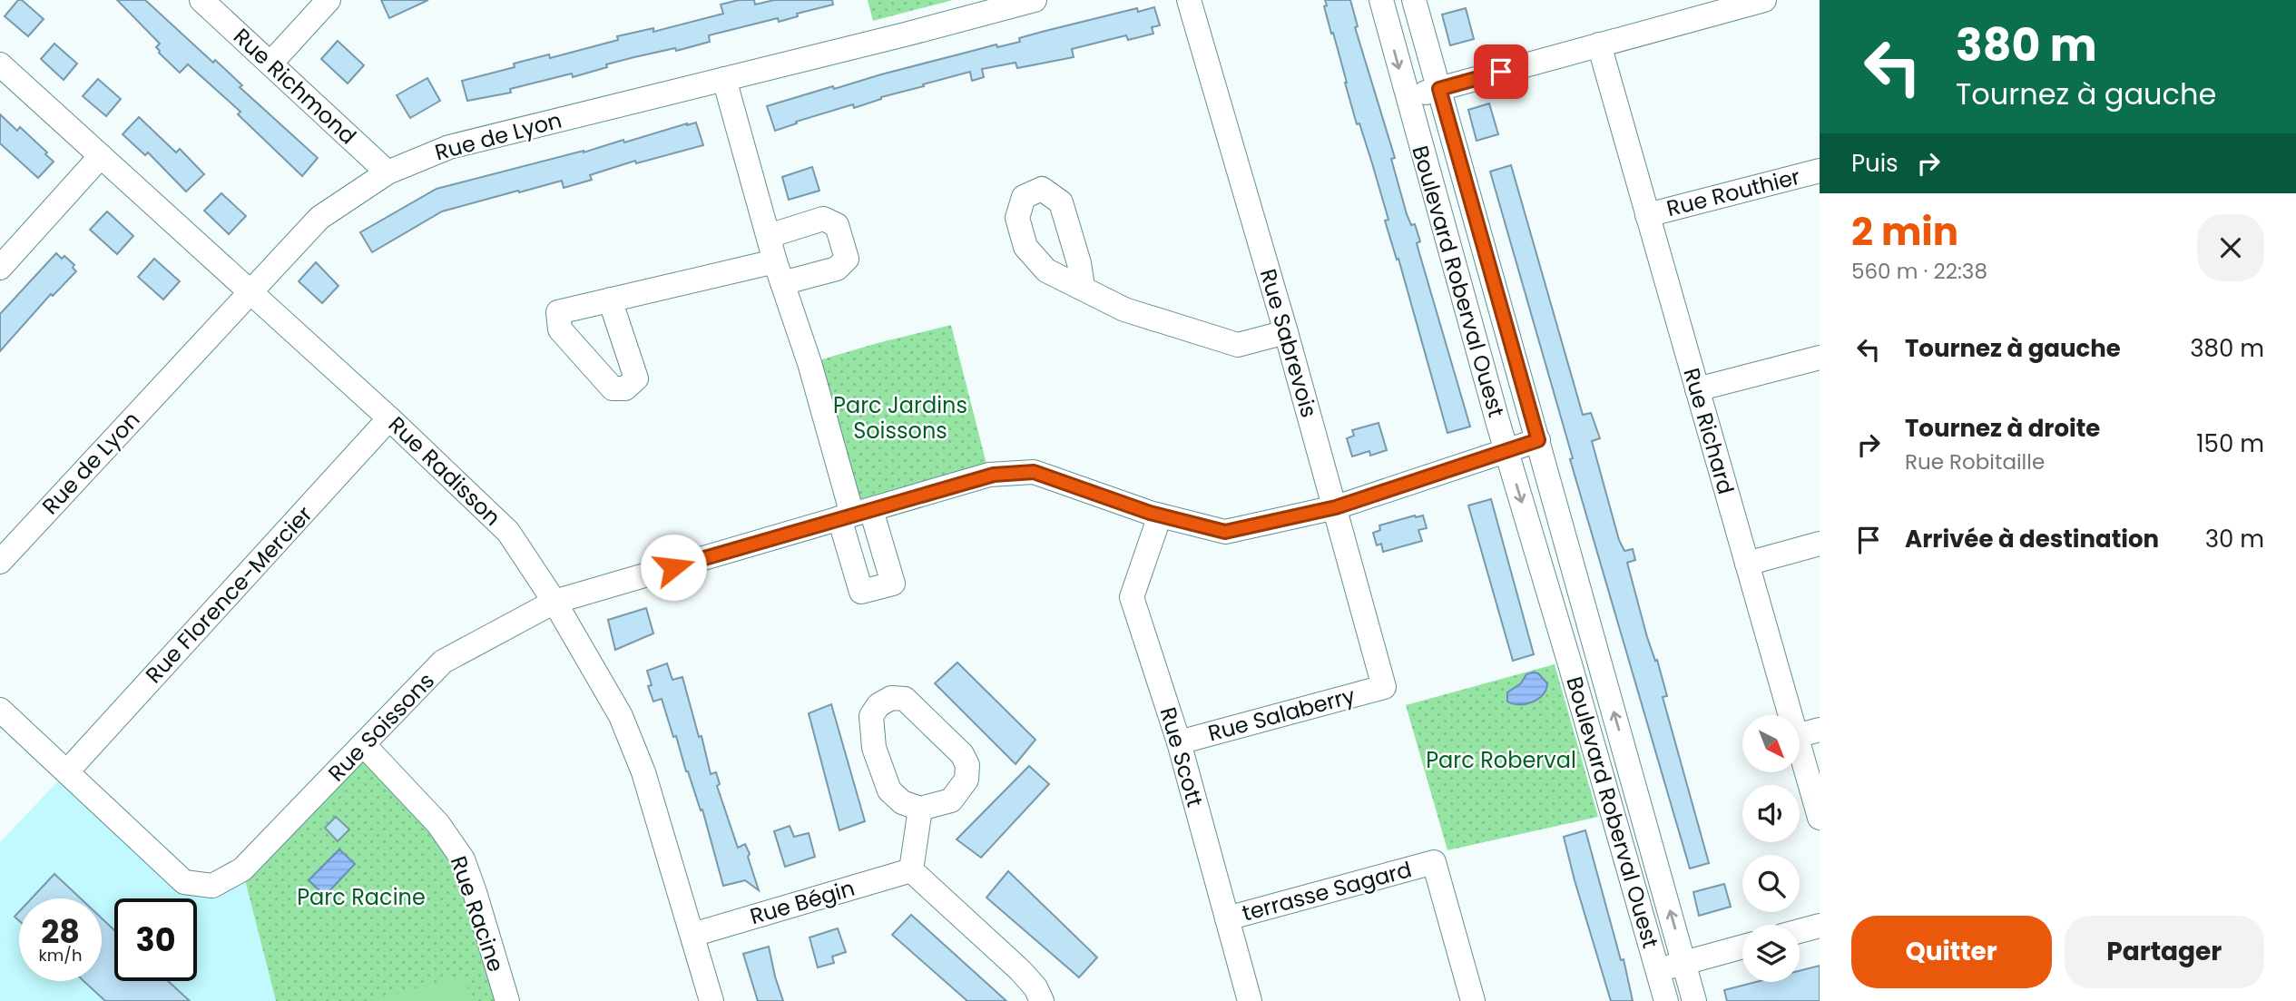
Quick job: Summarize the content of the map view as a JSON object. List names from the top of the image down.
{
  "streets": {
    "street": [
      "Rue Richmond",
      "Rue de Lyon",
      "Rue Routhier",
      "Boulevard Roberval Ouest",
      "Rue Sabrevois",
      "Rue Richard",
      "Rue Radisson",
      "Rue Florence-Mercier",
      "Rue Salaberry",
      "Rue Soissons",
      "Rue Scott",
      "terrasse Sagard",
      "Rue Bégin",
      "Rue Racine"
    ]
  },
  "crossings": [
    ["Rue Richmond", "Rue de Lyon"],
    ["Rue de Lyon", "Rue Radisson"],
    ["Rue Routhier", "Rue Richard"],
    ["Boulevard Roberval Ouest", "Rue Soissons"],
    ["Rue Sabrevois", "Rue Salaberry"],
    ["Rue Sabrevois", "Rue Soissons"],
    ["Rue Radisson", "Rue Florence-Mercier"],
    ["Rue Radisson", "Rue Soissons"],
    ["Rue Radisson", "Rue Bégin"],
    ["Rue Florence-Mercier", "Rue Soissons"],
    ["Rue Salaberry", "Rue Scott"],
    ["Rue Soissons", "Rue Scott"],
    ["Rue Soissons", "Rue Racine"],
    ["Rue Scott", "terrasse Sagard"]
  ],
  "parks": ["Parc Jardins Soissons", "Parc Roberval", "Parc Racine"],
  "north": "bottom right",
  "page": {
    "turn": ["380 m", "Tournez à gauche"],
    "then": "Puis",
    "heading": ["2 min", "560 m · 22:38"],
    "list": [
      {
        "name": "Tournez à gauche",
        "value": "380 m"
      },
      {
        "name": "Tournez à droite",
        "note": "Rue Robitaille",
        "value": "150 m"
      },
      {
        "name": "Arrivée à destination",
        "value": "30 m"
      }
    ],
    "speed": "28 km/h",
    "limit": "30",
    "buttons": ["Quitter", "Partager"]
  }
}
